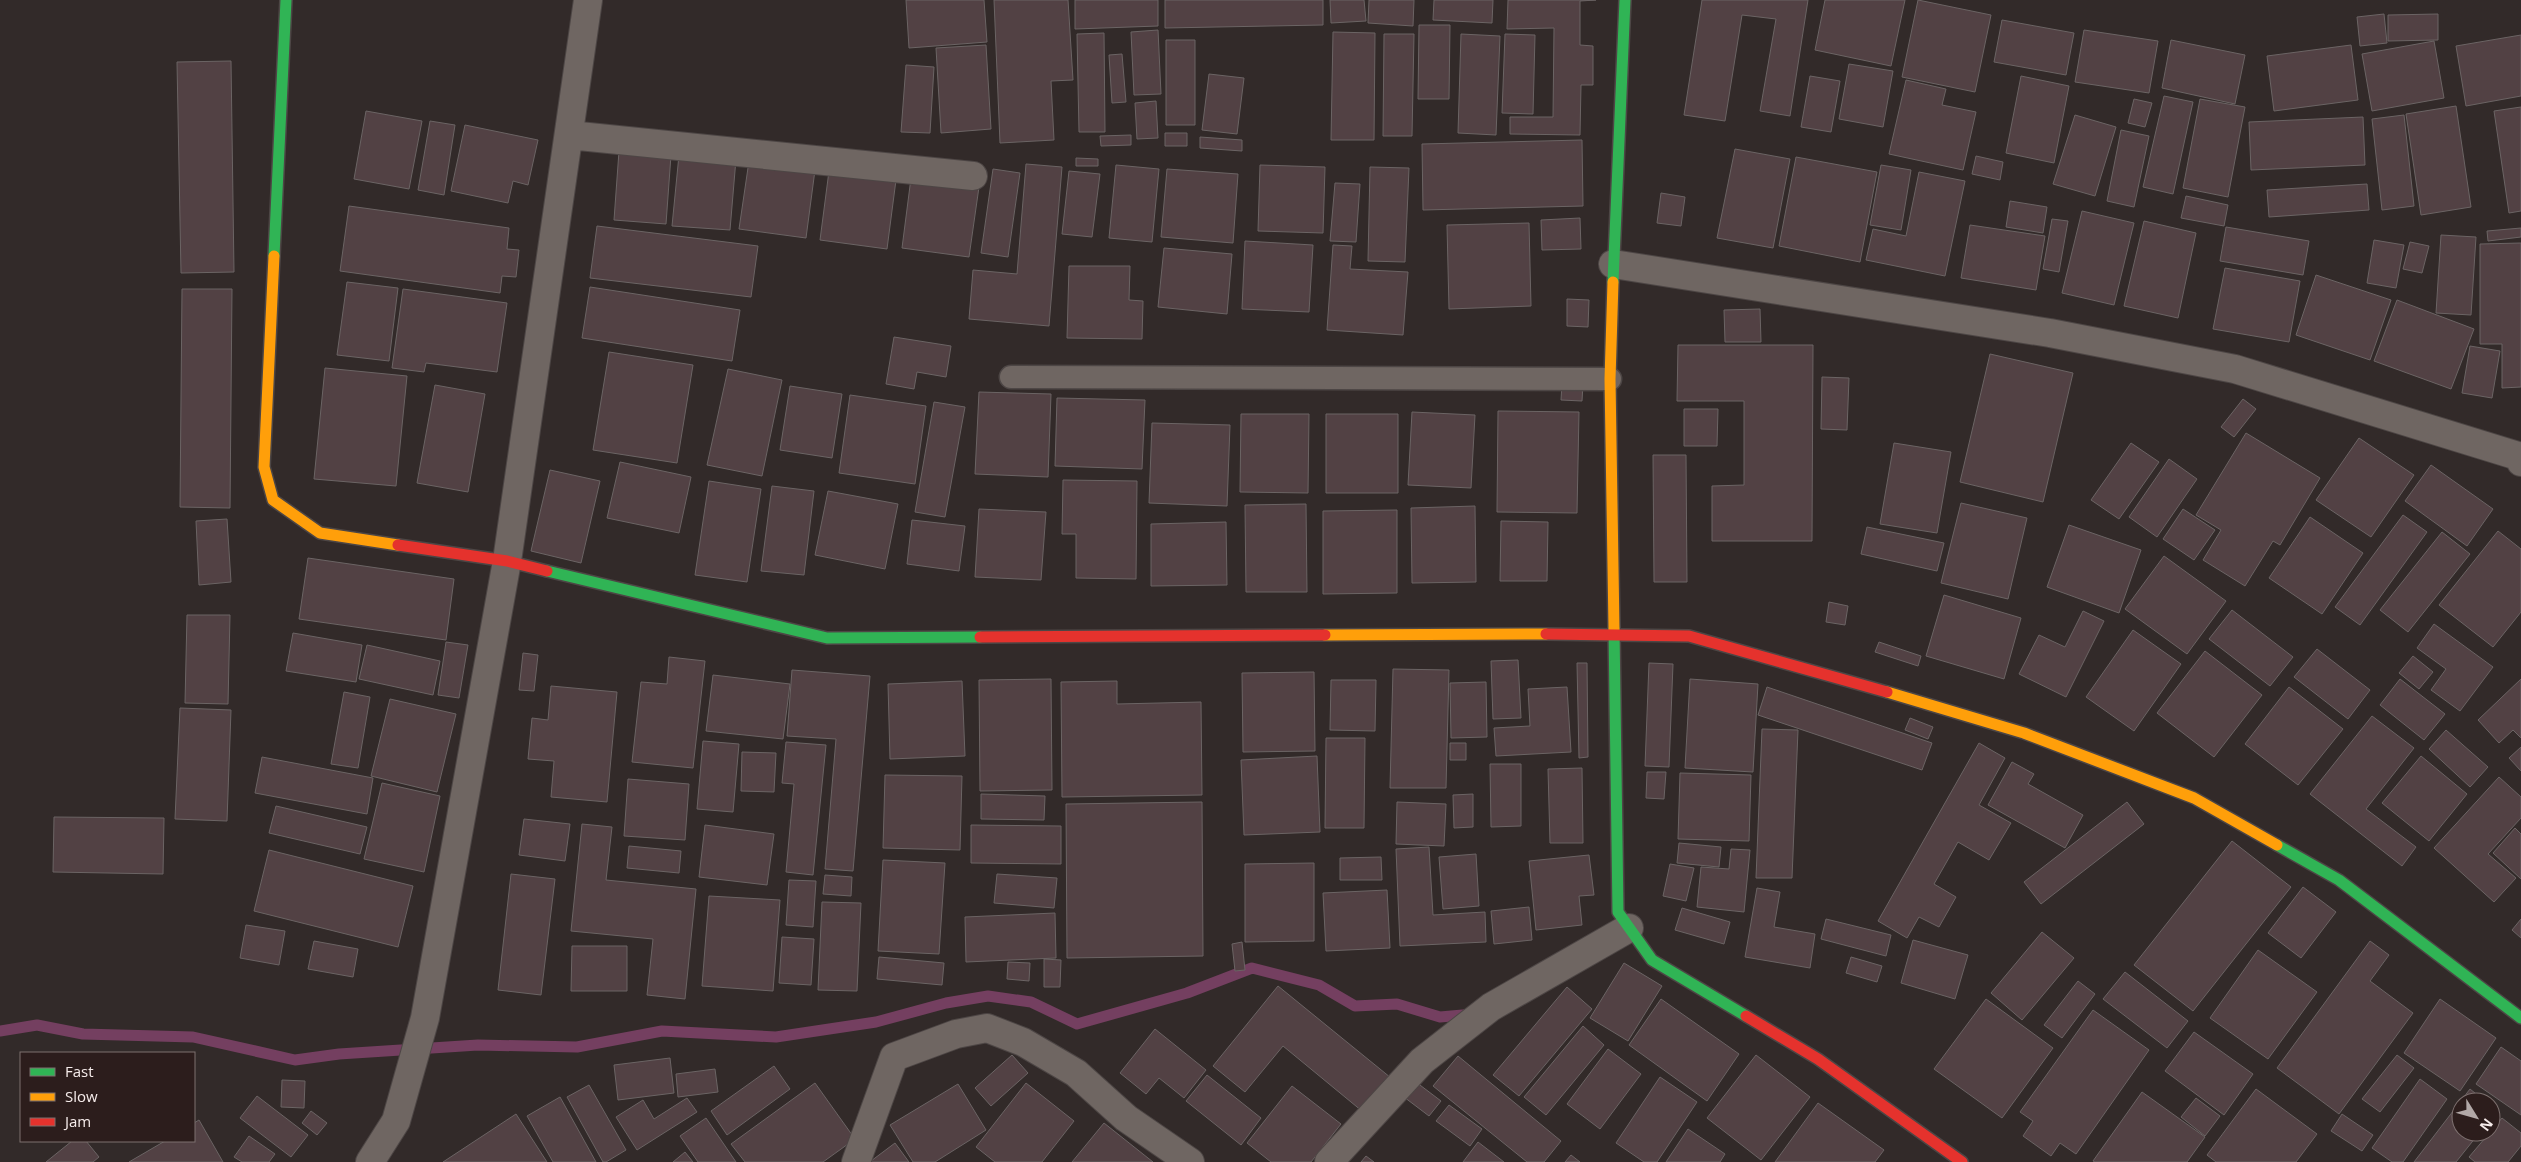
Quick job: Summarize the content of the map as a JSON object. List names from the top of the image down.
{
  "legend": ["Fast", "Slow", "Jam"],
  "north": "bottom right"
}
